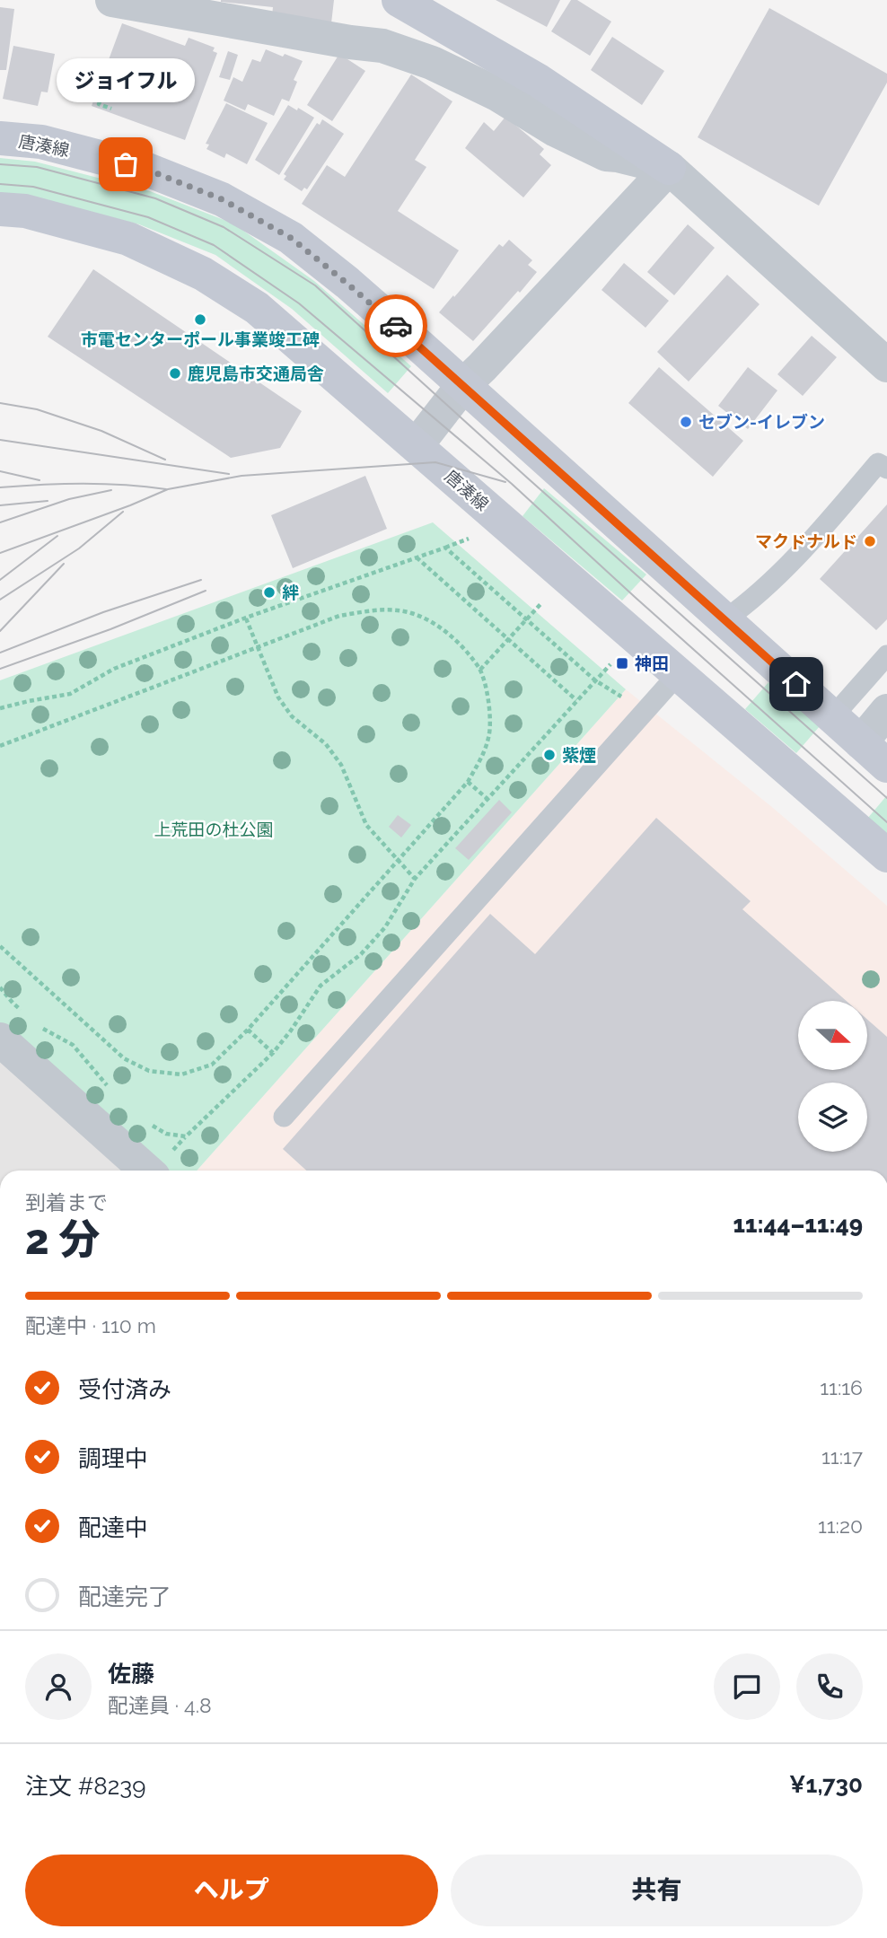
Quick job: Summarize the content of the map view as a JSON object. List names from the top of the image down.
{
  "streets": {
    "street": ["唐湊線"]
  },
  "parks": ["上荒田の杜公園"],
  "places": {
    "other": [
      "ジョイフル",
      "市電センターポール事業竣工碑",
      "鹿児島市交通局舎",
      "セブン-イレブン",
      "マクドナルド",
      "絆",
      "紫煙"
    ],
    "transit": ["神田"]
  },
  "north": "right",
  "page": {
    "bubble": "ジョイフル",
    "heading": ["2 分", "到着まで", "11:44–11:49"],
    "panel": [
      "佐藤",
      "配達員 · 4.8",
      "注文 #8239",
      "¥1,730"
    ],
    "bar": "配達中 · 110 m",
    "list": [
      ["受付済み", "11:16"],
      ["調理中", "11:17"],
      ["配達中", "11:20"],
      "配達完了"
    ],
    "buttons": ["ヘルプ", "共有"]
  }
}
